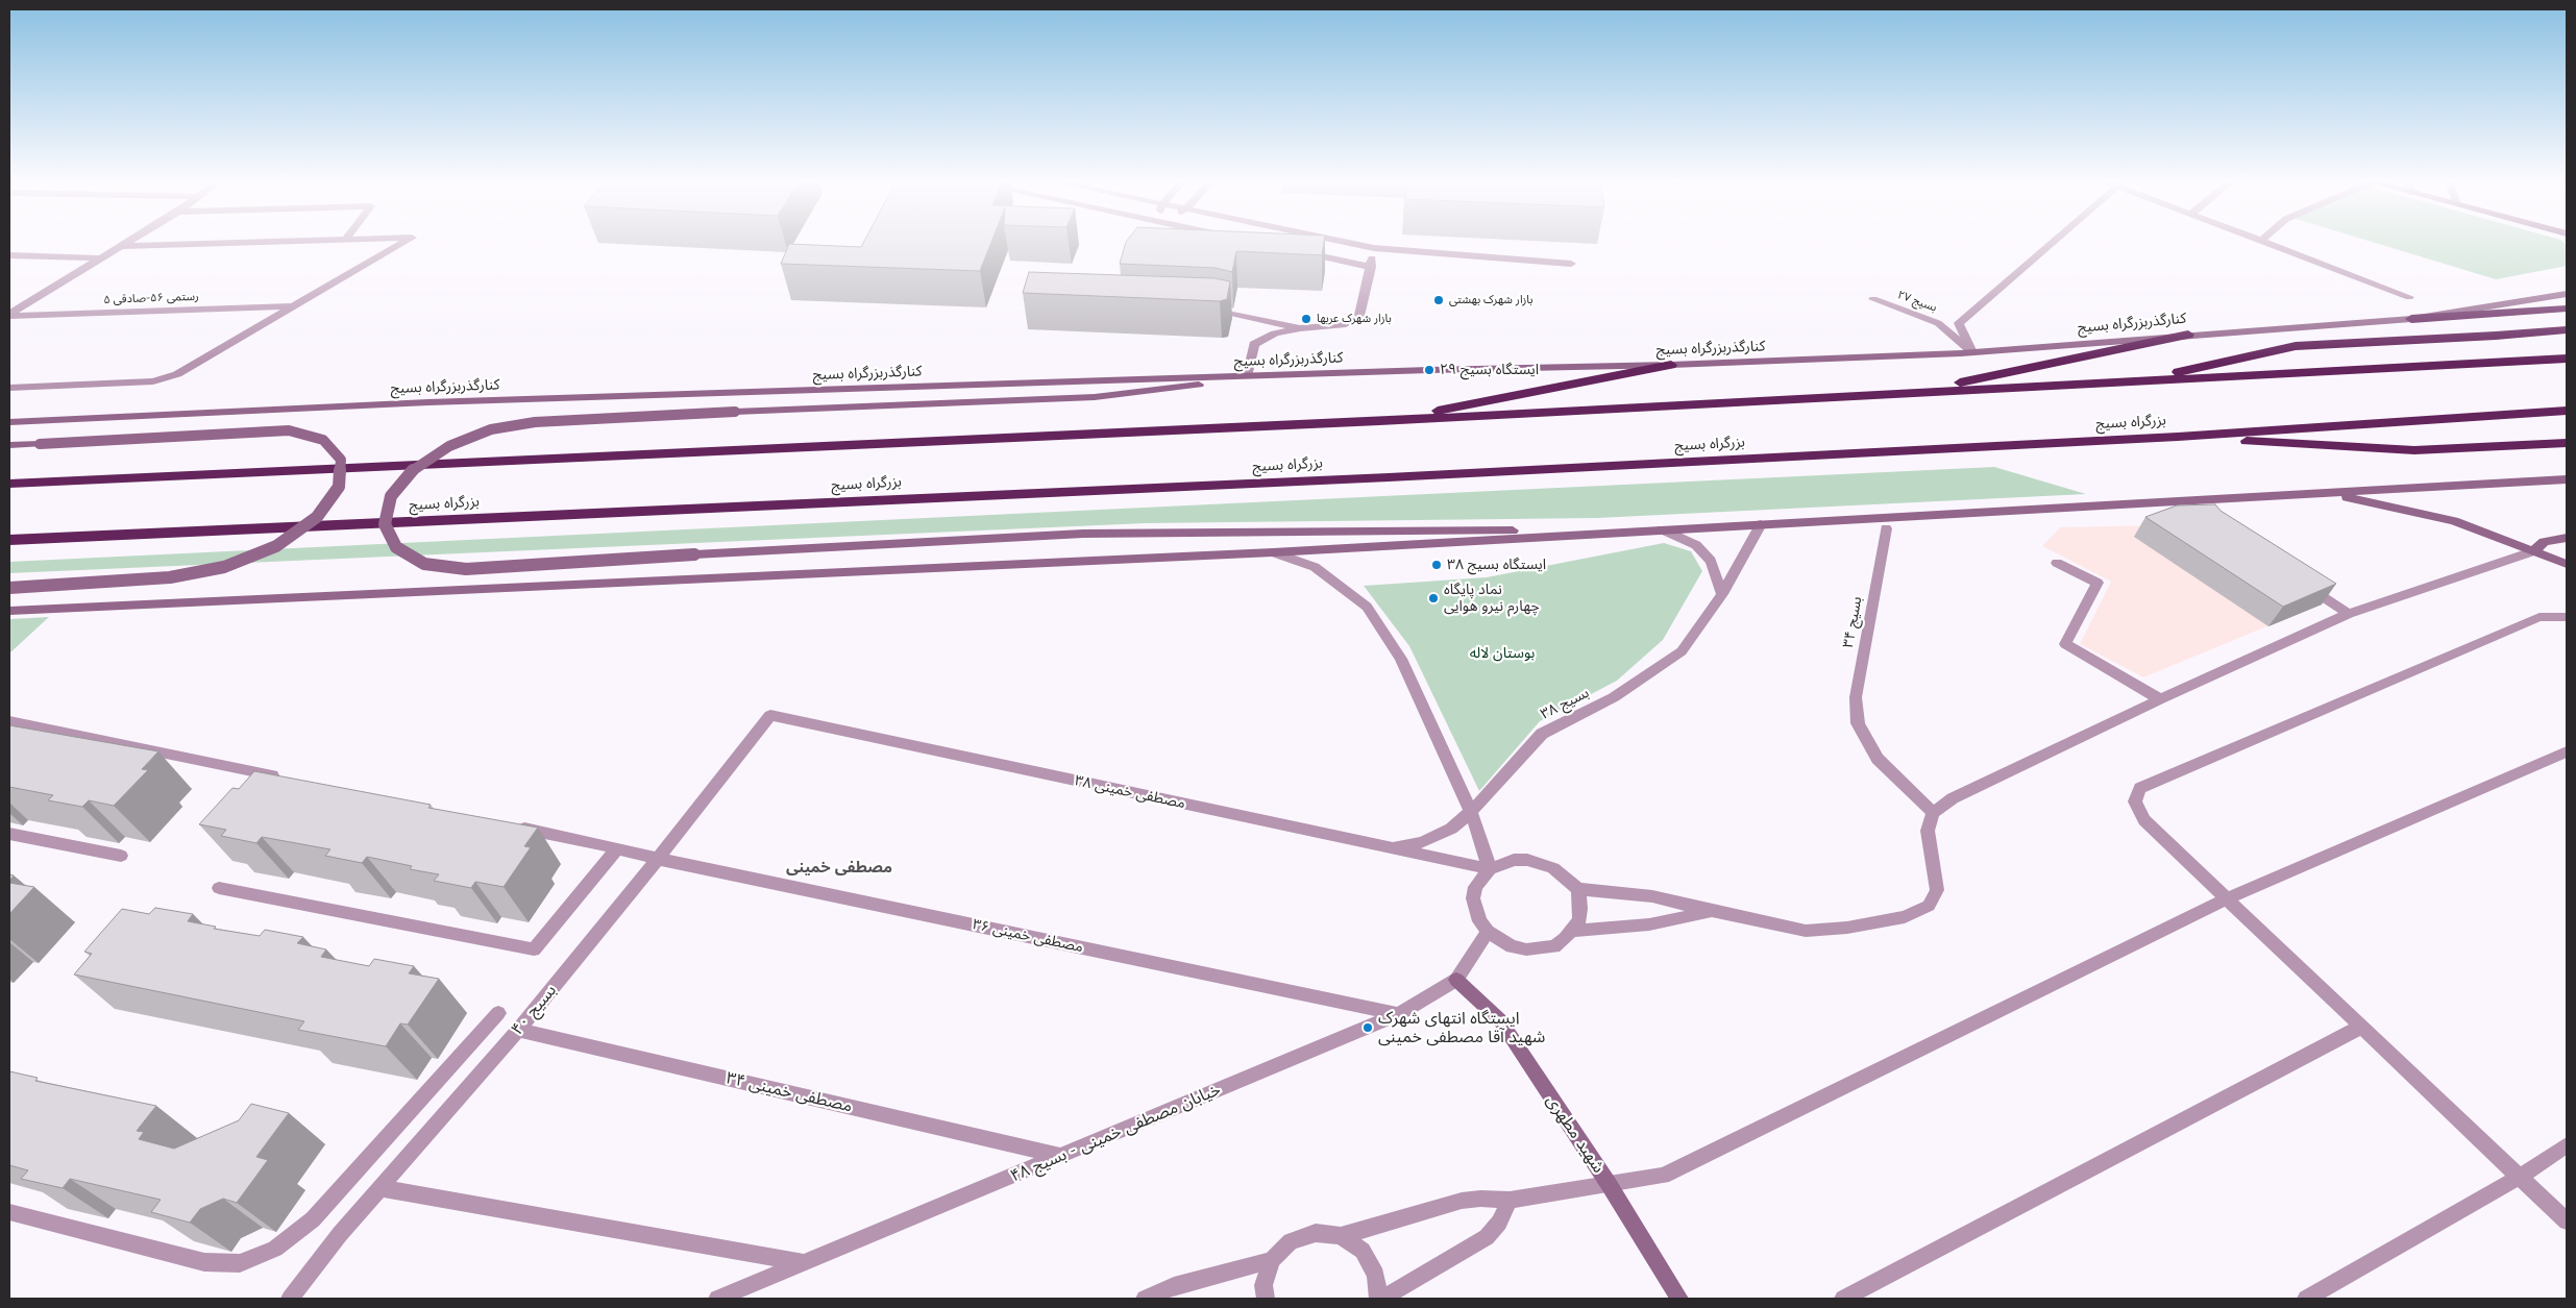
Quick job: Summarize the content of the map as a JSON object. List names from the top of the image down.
{
  "streets": {
    "highway": ["بزرگراه بسیج"],
    "main road": ["کنارگذربزرگراه بسیج", "شهید مطهری"],
    "street": [
      "رستمی ۵۶-صادقی ۵",
      "بسیج ۲۷",
      "بسیج ۳۴",
      "بسیج ۳۸",
      "مصطفی خمینی ۳۸",
      "مصطفی خمینی ۳۶",
      "بسیج ۴۰",
      "مصطفی خمینی ۳۴",
      "خیابان مصطفی خمینی - بسیج ۴۸"
    ]
  },
  "crossings": [
    ["بسیج ۲۷", "کنارگذربزرگراه بسیج"],
    ["بسیج ۳۸", "مصطفی خمینی ۳۸"],
    ["مصطفی خمینی ۳۸", "بسیج ۴۰"],
    ["مصطفی خمینی ۳۸", "خیابان مصطفی خمینی - بسیج ۴۸"],
    ["مصطفی خمینی ۳۶", "بسیج ۴۰"],
    ["مصطفی خمینی ۳۶", "خیابان مصطفی خمینی - بسیج ۴۸"],
    ["بسیج ۴۰", "مصطفی خمینی ۳۴"],
    ["مصطفی خمینی ۳۴", "خیابان مصطفی خمینی - بسیج ۴۸"],
    ["خیابان مصطفی خمینی - بسیج ۴۸", "شهید مطهری"]
  ],
  "districts": ["مصطفی خمینی"],
  "parks": ["بوستان لاله"],
  "places": [
    "بازار شهرک بهشتی",
    "بازار شهرک عربها",
    "ایستگاه بسیج ۲۹",
    "ایستگاه بسیج ۳۸",
    "نماد پایگاه چهارم نیرو هوایی",
    "ایستگاه انتهای شهرک شهید آقا مصطفی خمینی"
  ]
}
